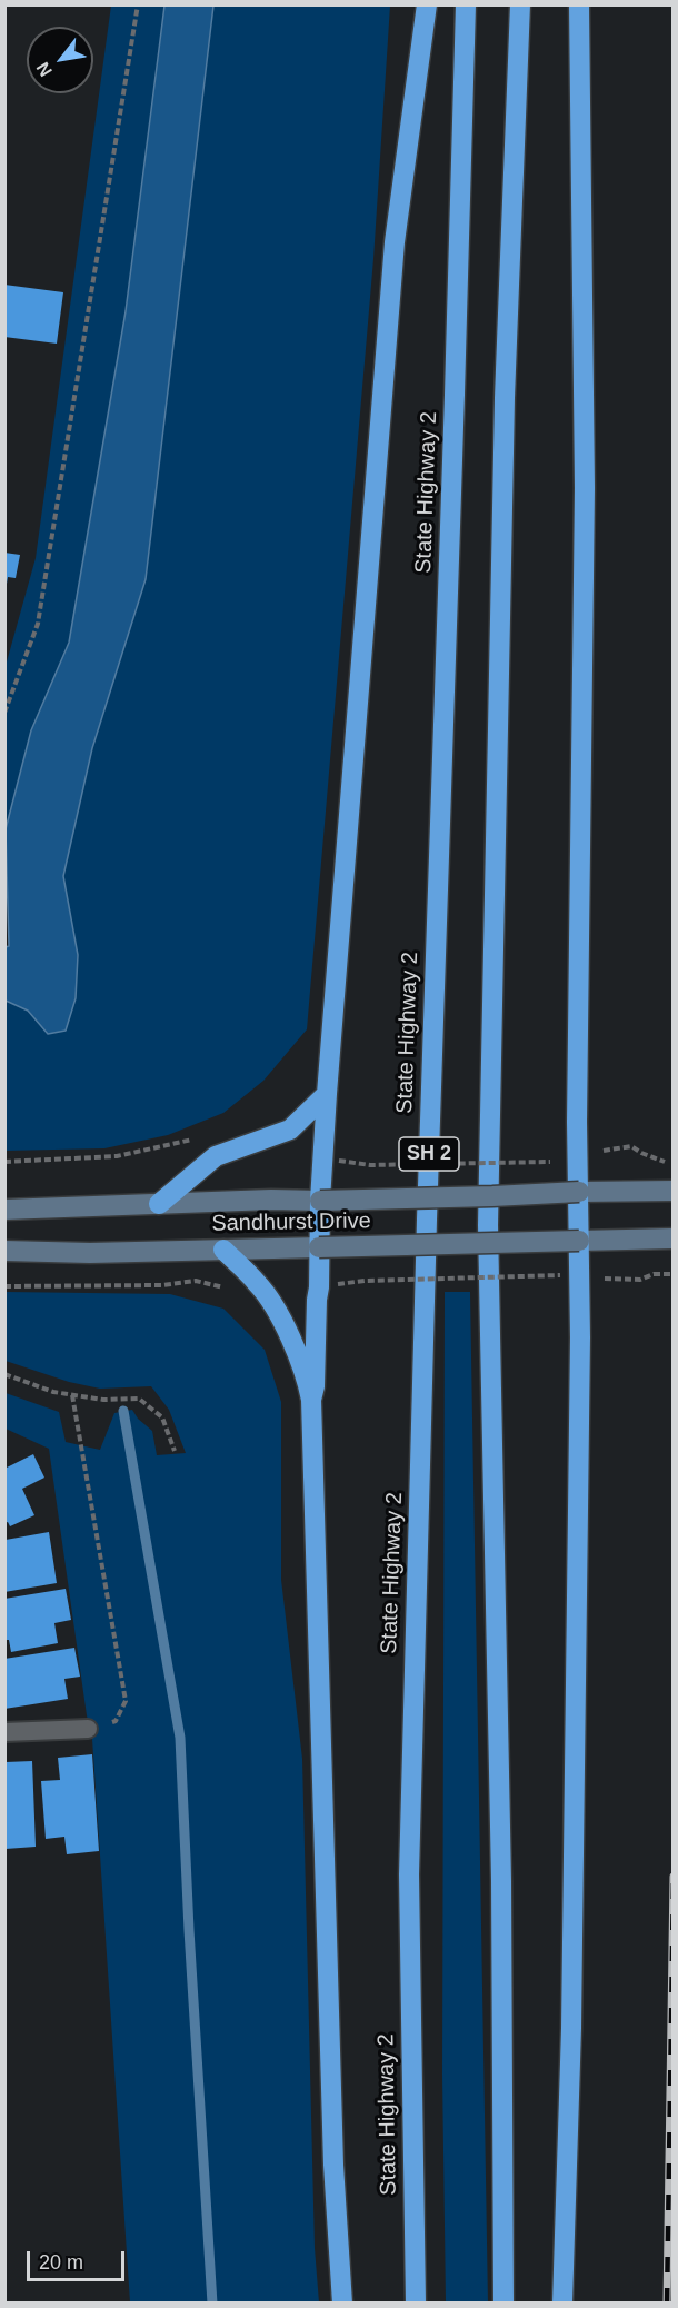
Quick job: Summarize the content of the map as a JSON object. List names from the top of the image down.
{
  "streets": {
    "highway": ["State Highway 2", "SH 2"],
    "main road": ["Sandhurst Drive"]
  },
  "scale_bar": "20 m",
  "north": "bottom left"
}
